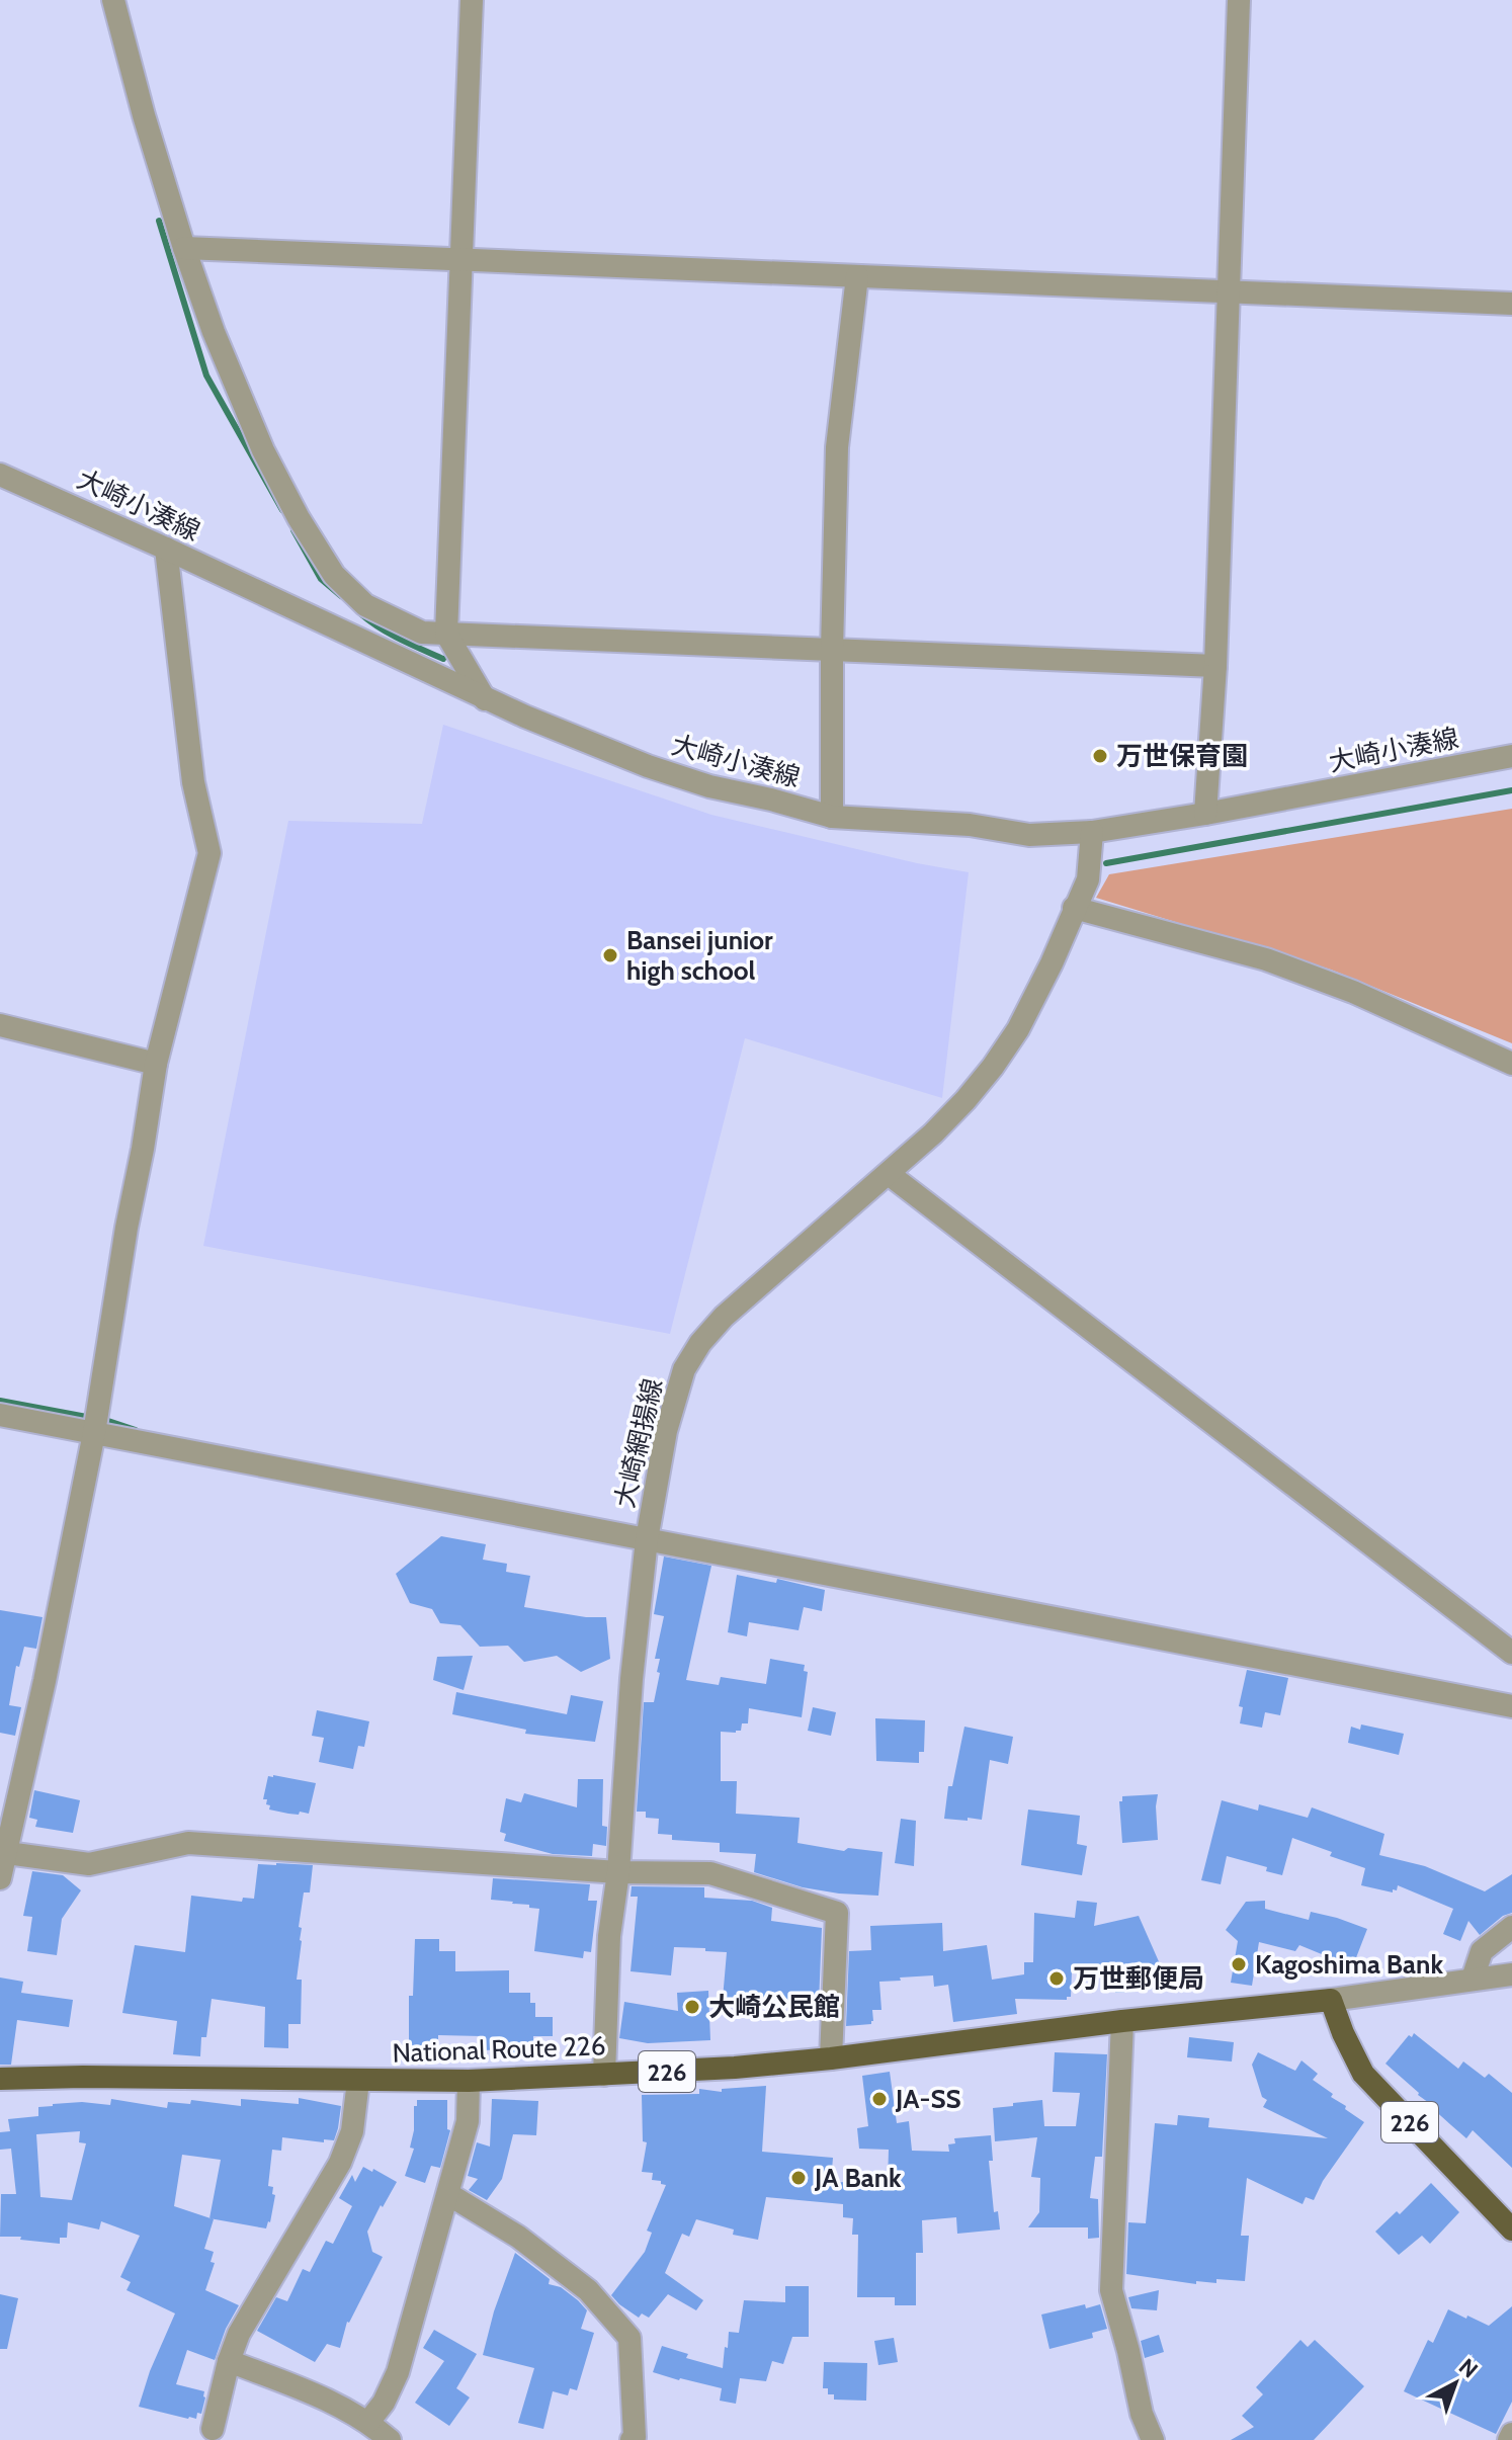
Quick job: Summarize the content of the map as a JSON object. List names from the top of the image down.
{
  "streets": {
    "highway": ["National Route 226", "226"],
    "street": ["大崎小湊線", "大崎網揚線"]
  },
  "crossings": [
    ["大崎小湊線", "大崎網揚線"],
    ["大崎網揚線", "National Route 226"],
    ["National Route 226", "226"]
  ],
  "places": [
    "万世保育園",
    "Bansei junior high school",
    "Kagoshima Bank",
    "万世郵便局",
    "大崎公民館",
    "JA-SS",
    "JA Bank"
  ],
  "north": "top right"
}
